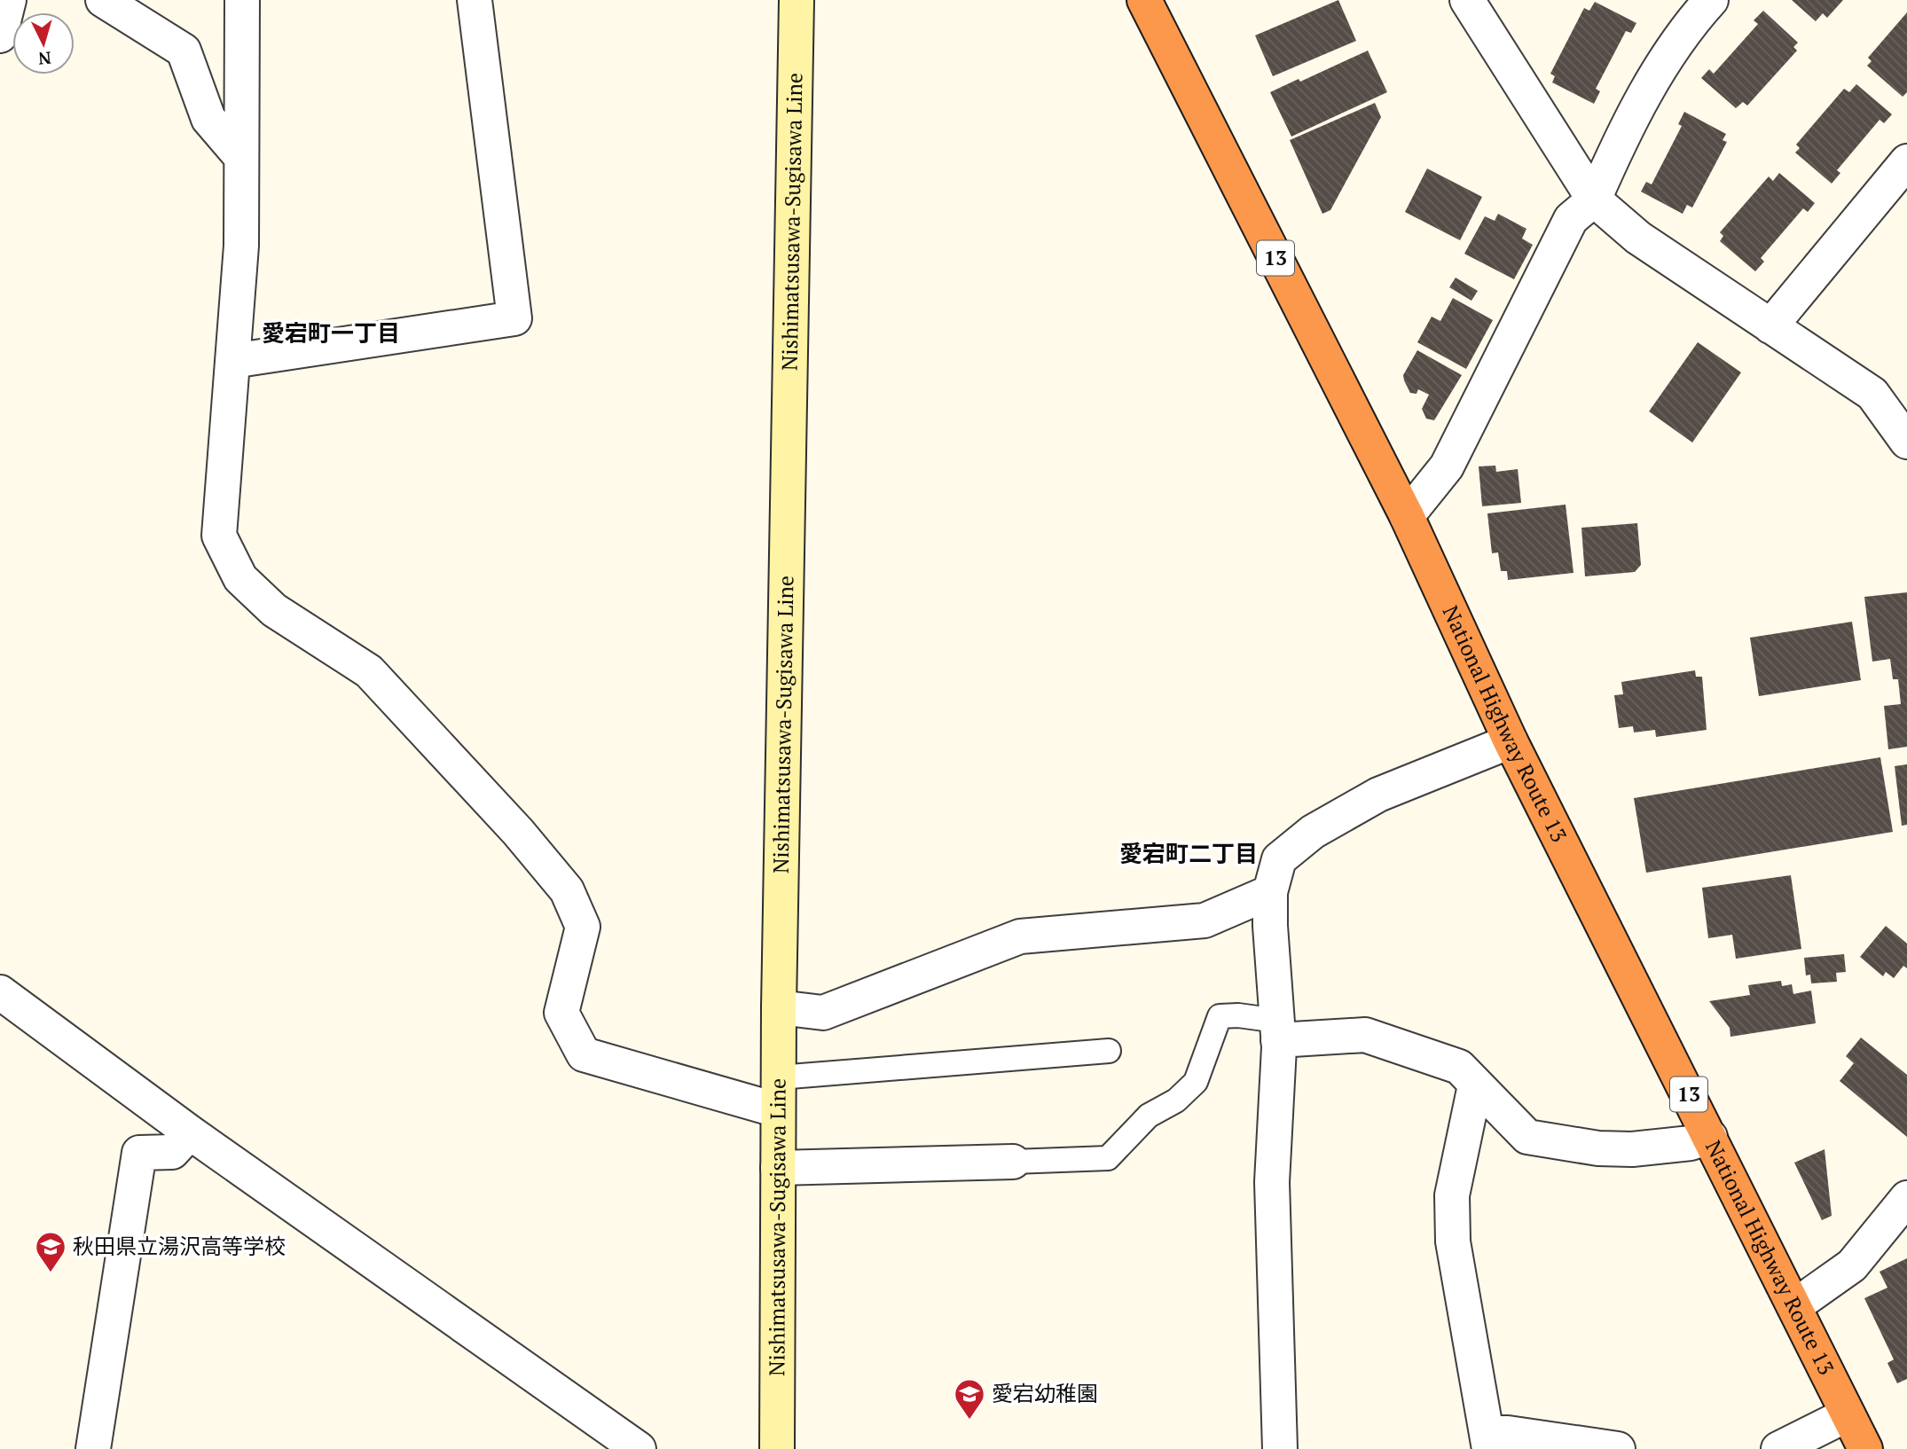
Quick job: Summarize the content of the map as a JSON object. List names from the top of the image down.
{
  "streets": {
    "highway": ["13", "National Highway Route 13"],
    "main road": ["Nishimatsusawa-Sugisawa Line"]
  },
  "districts": ["愛宕町一丁目", "愛宕町二丁目"],
  "places": {
    "school or university": ["秋田県立湯沢高等学校", "愛宕幼稚園"]
  },
  "north": "bottom"
}
